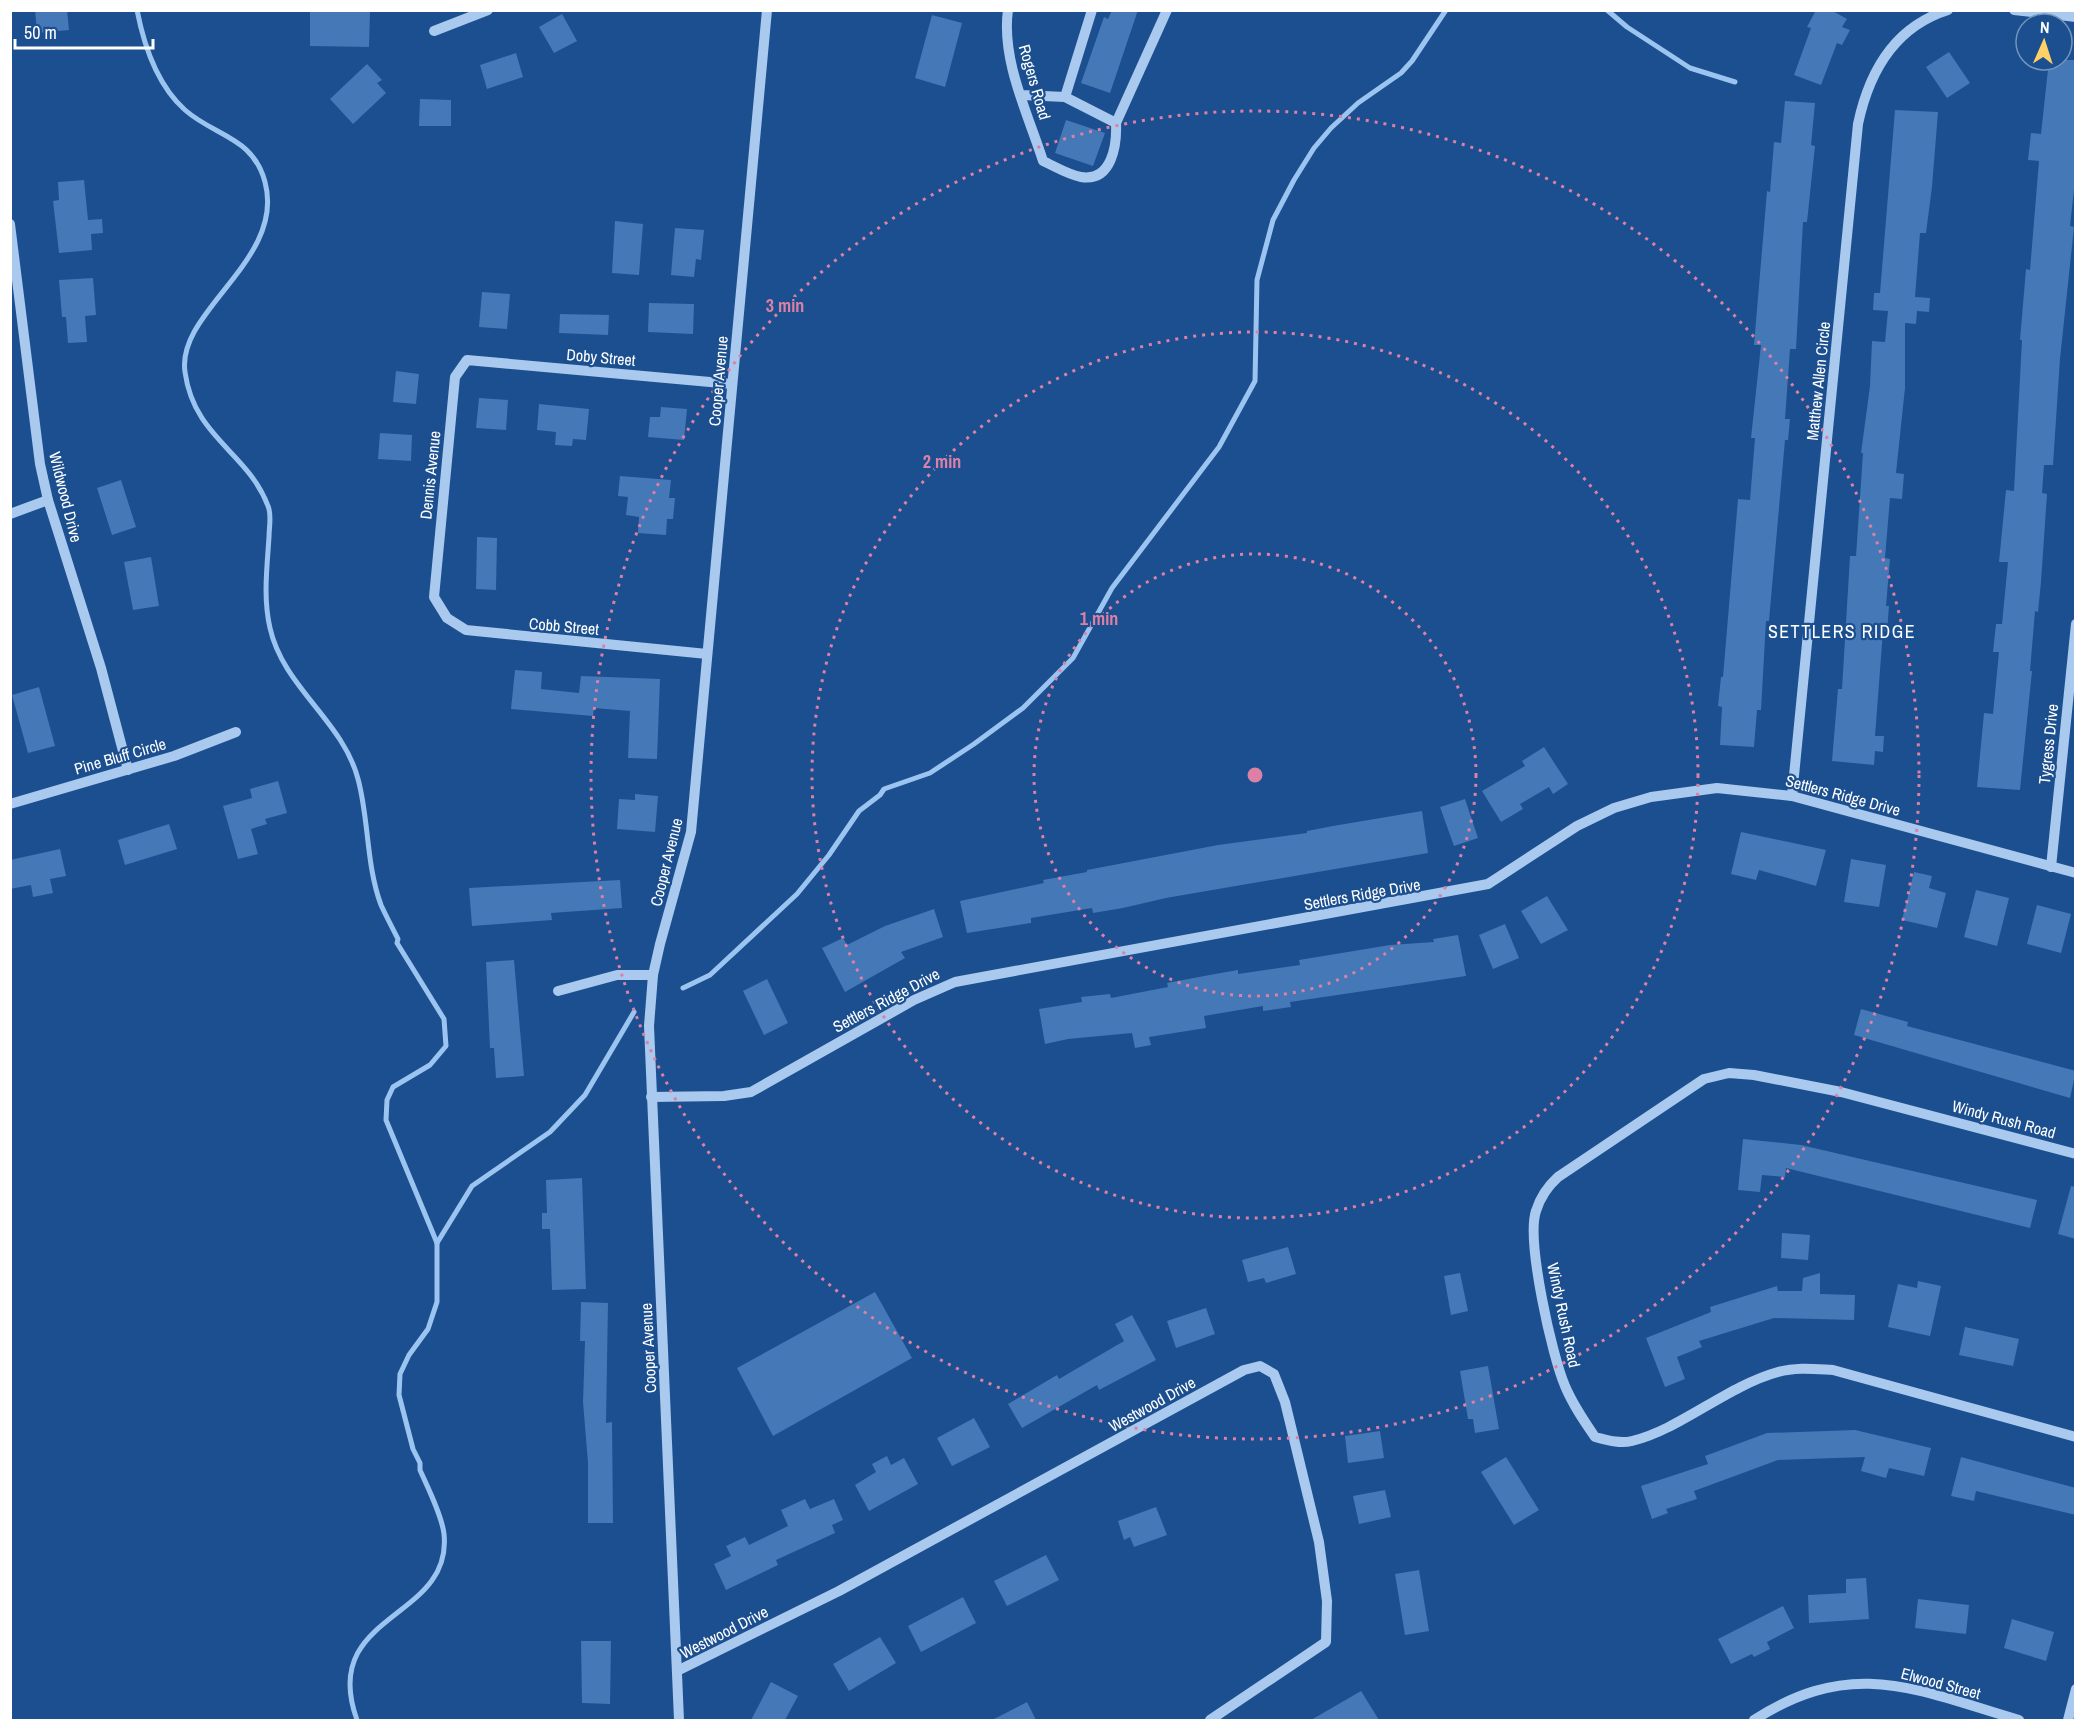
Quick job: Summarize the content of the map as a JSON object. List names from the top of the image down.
{
  "streets": {
    "street": [
      "Rogers Road",
      "Doby Street",
      "Cooper Avenue",
      "Matthew Allen Circle",
      "Dennis Avenue",
      "Wildwood Drive",
      "Cobb Street",
      "Tygress Drive",
      "Pine Bluff Circle",
      "Settlers Ridge Drive",
      "Windy Rush Road",
      "Westwood Drive",
      "Elwood Street"
    ]
  },
  "crossings": [
    ["Doby Street", "Cooper Avenue"],
    ["Doby Street", "Dennis Avenue"],
    ["Cooper Avenue", "Cobb Street"],
    ["Cooper Avenue", "Settlers Ridge Drive"],
    ["Cooper Avenue", "Westwood Drive"],
    ["Matthew Allen Circle", "Settlers Ridge Drive"],
    ["Dennis Avenue", "Cobb Street"],
    ["Wildwood Drive", "Pine Bluff Circle"],
    ["Tygress Drive", "Settlers Ridge Drive"]
  ],
  "districts": ["SETTLERS RIDGE"],
  "scale_bar": "50 m",
  "north": "top",
  "rings": ["3 min", "2 min", "1 min"]
}
